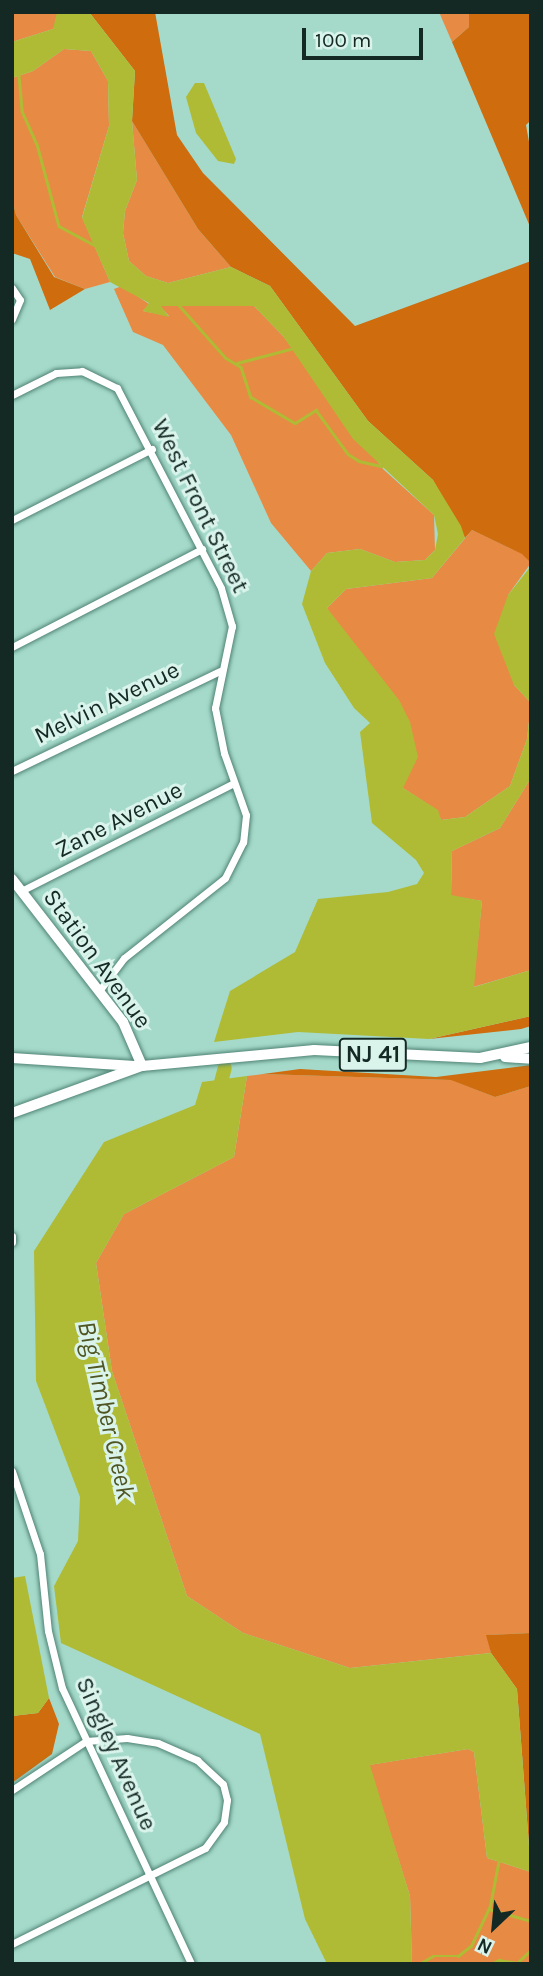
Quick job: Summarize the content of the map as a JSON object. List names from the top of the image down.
{
  "streets": {
    "main road": ["Station Avenue", "NJ 41"],
    "street": [
      "West Front Street",
      "Melvin Avenue",
      "Zane Avenue",
      "Singley Avenue"
    ]
  },
  "crossings": [
    ["West Front Street", "Melvin Avenue"],
    ["West Front Street", "Zane Avenue"],
    ["West Front Street", "Station Avenue"],
    ["Zane Avenue", "Station Avenue"],
    ["Station Avenue", "NJ 41"]
  ],
  "water": ["Big Timber Creek"],
  "scale_bar": "100 m",
  "north": "bottom left"
}
